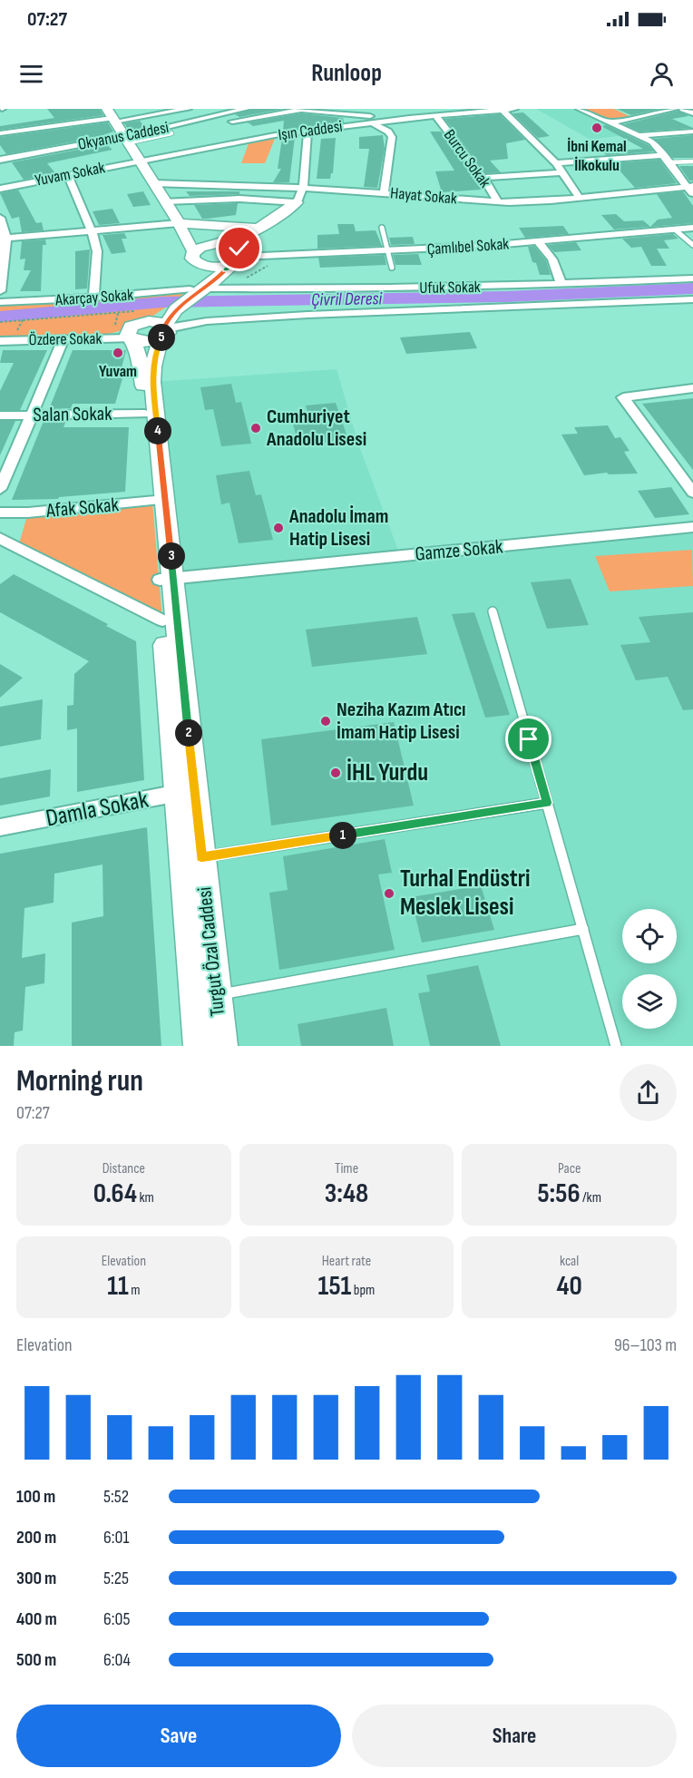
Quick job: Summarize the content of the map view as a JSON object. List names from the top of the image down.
{
  "streets": {
    "street": [
      "Işın Caddesi",
      "Okyanus Caddesi",
      "Burcu Sokak",
      "Yuvam Sokak",
      "Hayat Sokak",
      "Çamlıbel Sokak",
      "Ufuk Sokak",
      "Akarçay Sokak",
      "Özdere Sokak",
      "Salan Sokak",
      "Afak Sokak",
      "Gamze Sokak",
      "Damla Sokak",
      "Turgut Özal Caddesi"
    ]
  },
  "crossings": [
    ["Işın Caddesi", "Burcu Sokak"],
    ["Işın Caddesi", "Yuvam Sokak"],
    ["Burcu Sokak", "Hayat Sokak"],
    ["Akarçay Sokak", "Turgut Özal Caddesi"],
    ["Özdere Sokak", "Turgut Özal Caddesi"],
    ["Salan Sokak", "Turgut Özal Caddesi"],
    ["Afak Sokak", "Turgut Özal Caddesi"],
    ["Gamze Sokak", "Turgut Özal Caddesi"],
    ["Damla Sokak", "Turgut Özal Caddesi"]
  ],
  "water": ["Çivril Deresi"],
  "places": [
    "İbni Kemal İlkokulu",
    "Yuvam",
    "Cumhuriyet Anadolu Lisesi",
    "Anadolu İmam Hatip Lisesi",
    "Neziha Kazım Atıcı İmam Hatip Lisesi",
    "İHL Yurdu",
    "Turhal Endüstri Meslek Lisesi"
  ],
  "page": {
    "status": "07:27",
    "header": "Runloop",
    "pins": [
      "5",
      "4",
      "3",
      "2",
      "1"
    ],
    "heading": ["Morning run", "07:27"],
    "stats": [
      ["Distance", "0.64 km"],
      ["Time", "3:48"],
      ["Pace", "5:56 /km"],
      ["Elevation", "11 m"],
      ["Heart rate", "151 bpm"],
      ["kcal", "40"]
    ],
    "chart": ["Elevation", "96–103 m"],
    "list": [
      {
        "name": "100 m",
        "note": "5:52"
      },
      {
        "name": "200 m",
        "note": "6:01"
      },
      {
        "name": "300 m",
        "note": "5:25"
      },
      {
        "name": "400 m",
        "note": "6:05"
      },
      {
        "name": "500 m",
        "note": "6:04"
      }
    ],
    "buttons": ["Save", "Share"]
  }
}
